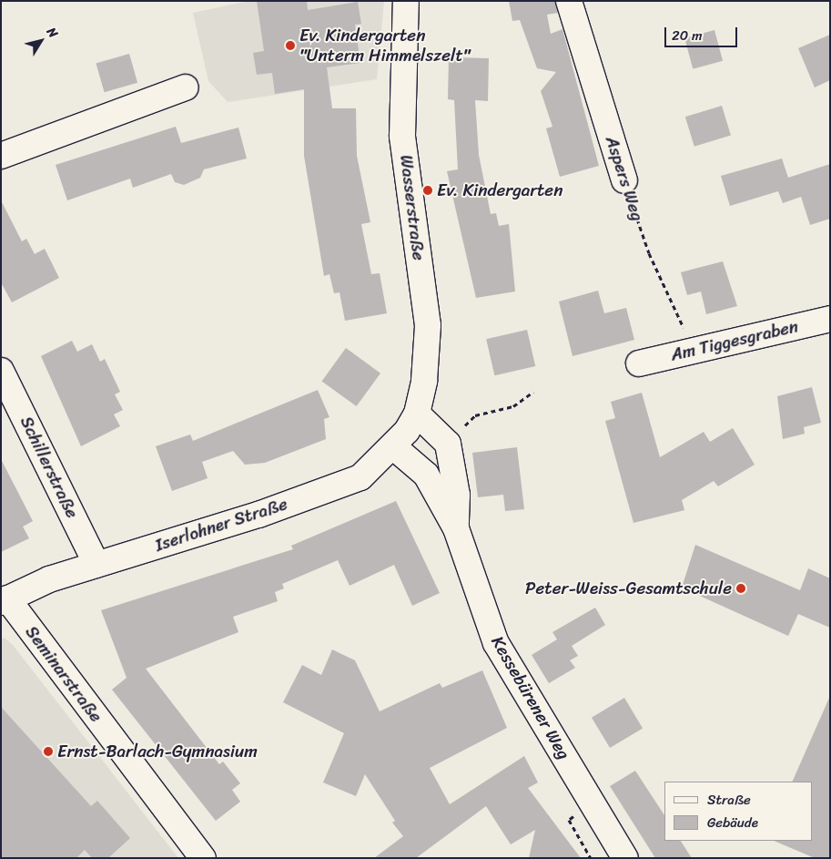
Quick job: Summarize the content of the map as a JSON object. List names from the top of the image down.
{
  "streets": {
    "main road": [
      "Aspers Weg",
      "Wasserstraße",
      "Am Tiggesgraben",
      "Schillerstraße",
      "Iserlohner Straße",
      "Seminarstraße",
      "Kessebürener Weg"
    ]
  },
  "crossings": [
    ["Aspers Weg", "Am Tiggesgraben"],
    ["Wasserstraße", "Iserlohner Straße"],
    ["Wasserstraße", "Kessebürener Weg"],
    ["Schillerstraße", "Iserlohner Straße"],
    ["Iserlohner Straße", "Seminarstraße"],
    ["Iserlohner Straße", "Kessebürener Weg"]
  ],
  "places": [
    "Ev. Kindergarten \"Unterm Himmelszelt\"",
    "Ev. Kindergarten",
    "Peter-Weiss-Gesamtschule",
    "Ernst-Barlach-Gymnasium"
  ],
  "legend": ["Straße", "Gebäude"],
  "scale_bar": "20 m",
  "north": "top right"
}
